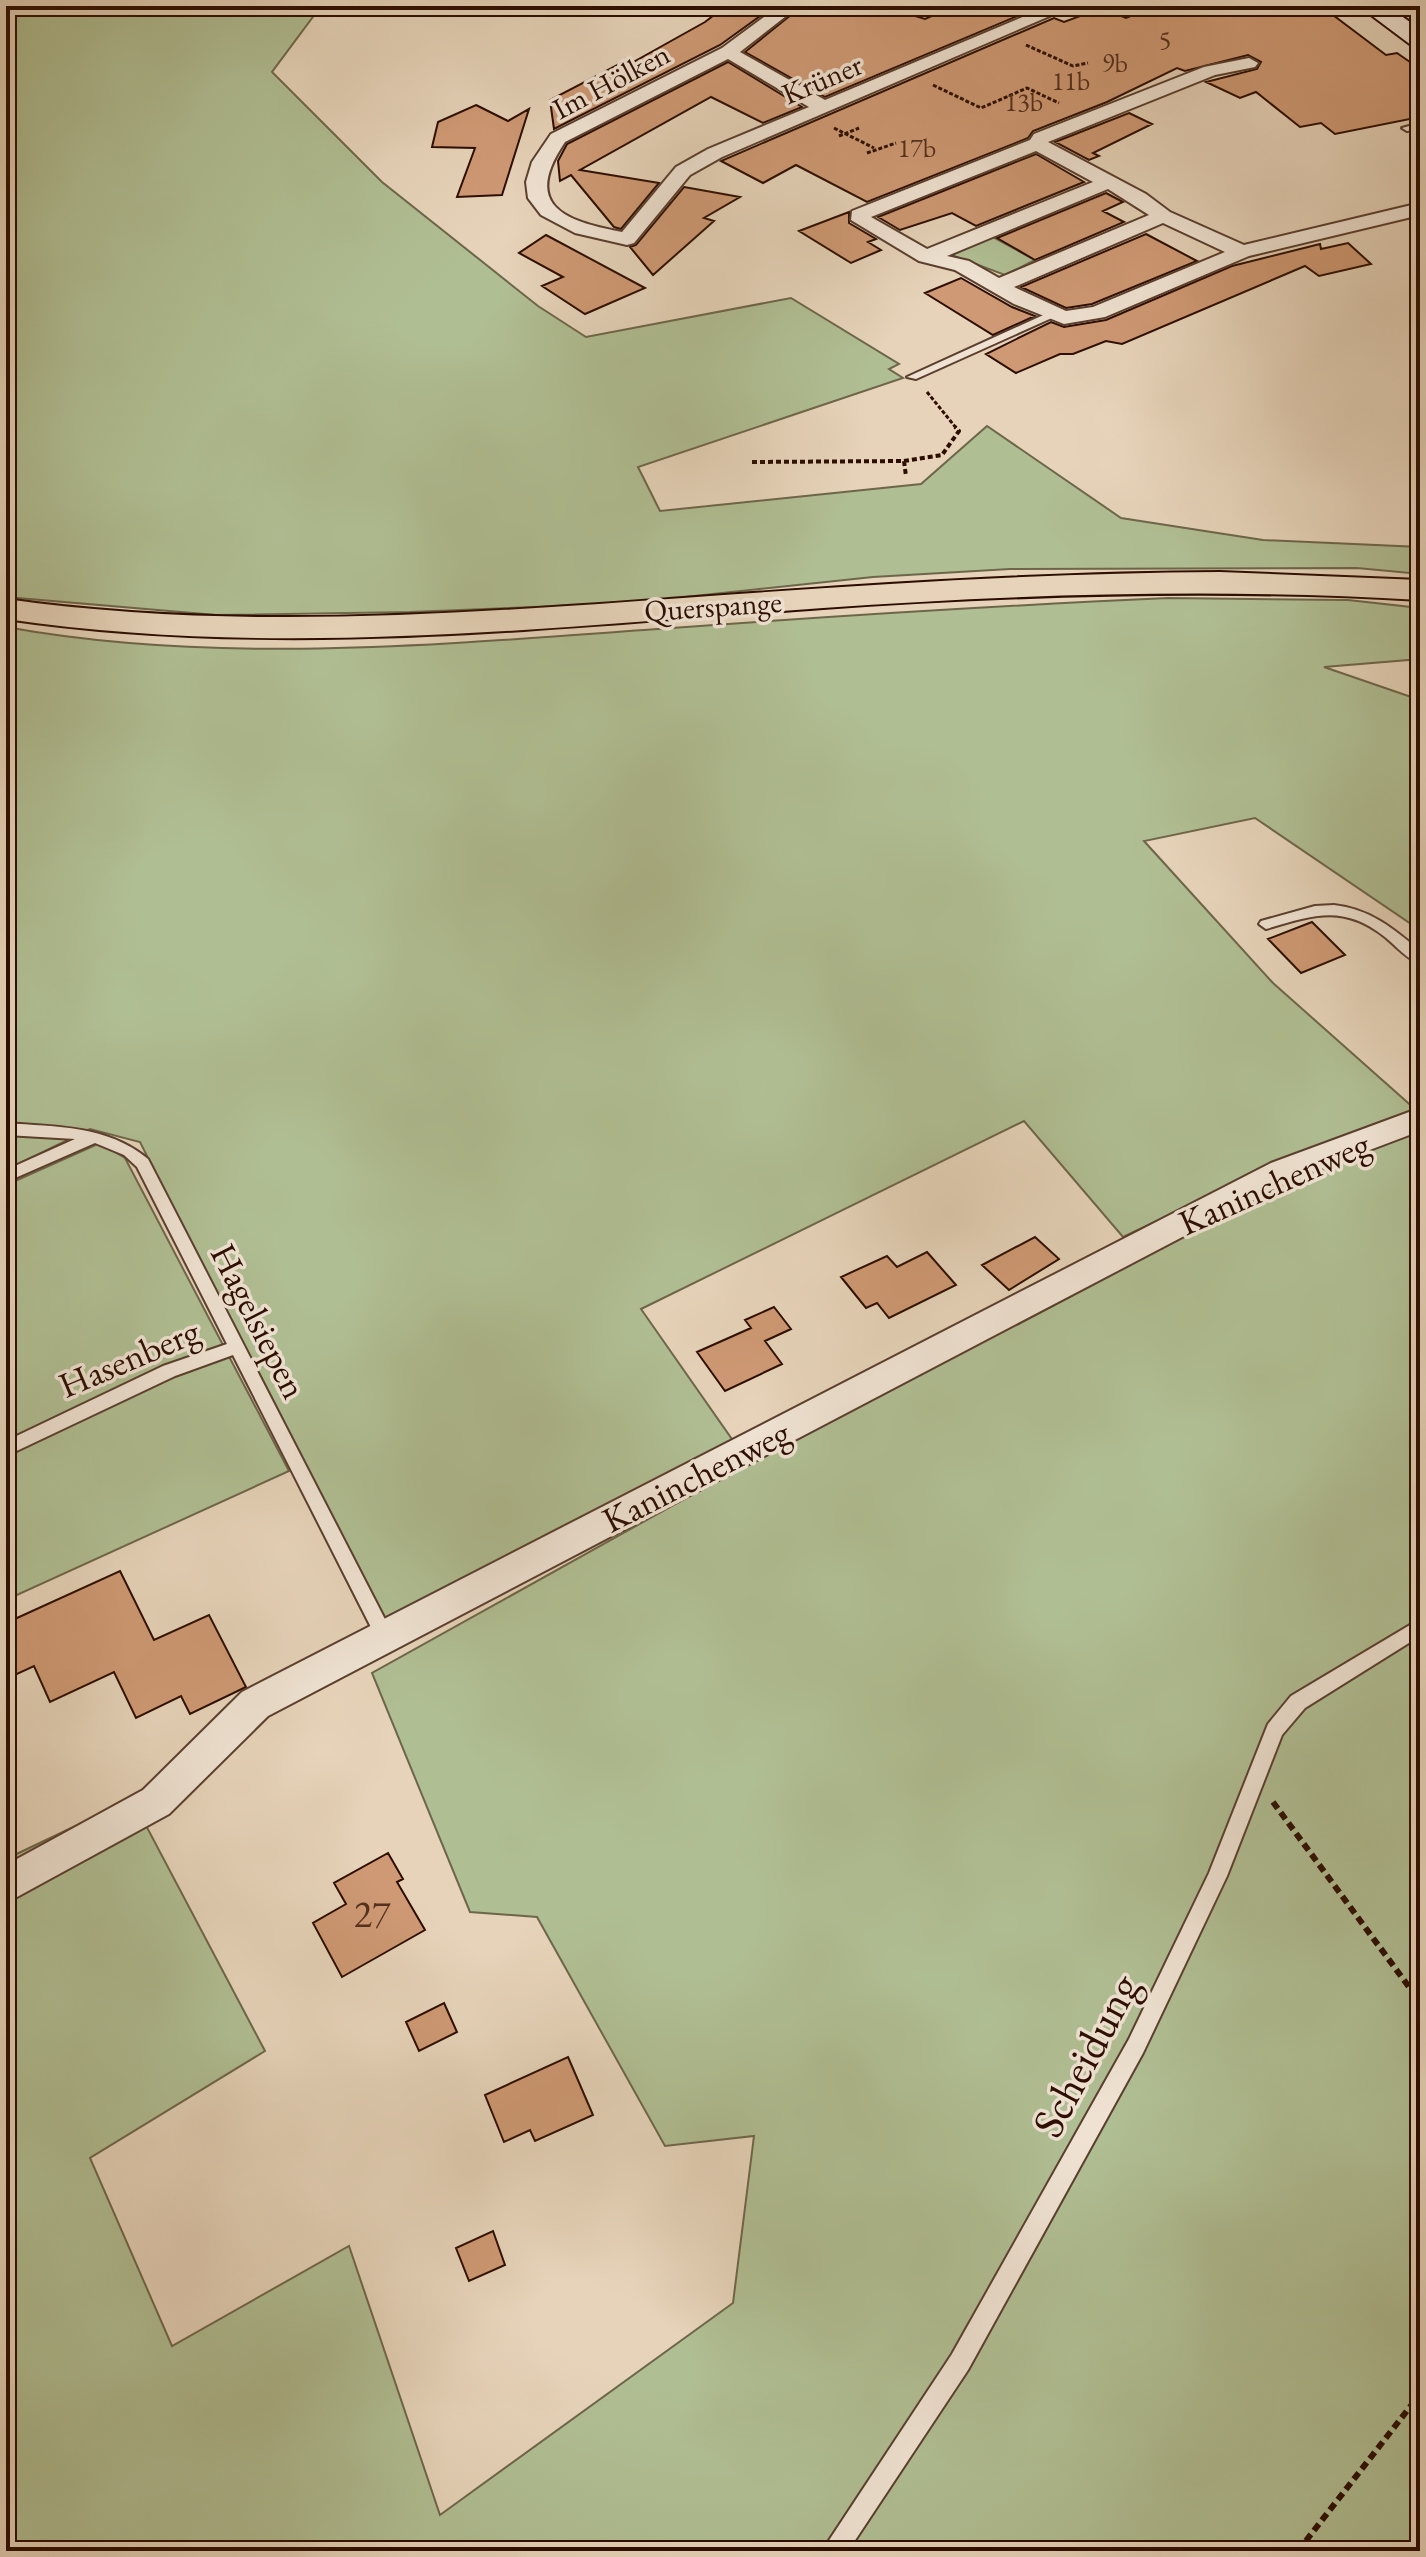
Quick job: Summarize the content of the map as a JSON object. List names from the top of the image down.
{
  "streets": {
    "main road": ["Querspange"],
    "street": ["Krüner", "Im Hölken", "Kaninchenweg"],
    "lane": ["Hagelsiepen", "Hasenberg", "Scheidung"]
  },
  "crossings": [
    ["Krüner", "Im Hölken"],
    ["Kaninchenweg", "Hagelsiepen"],
    ["Hagelsiepen", "Hasenberg"]
  ],
  "house_numbers": [
    "5",
    "9b",
    "11b",
    "13b",
    "17b",
    "27"
  ]
}
